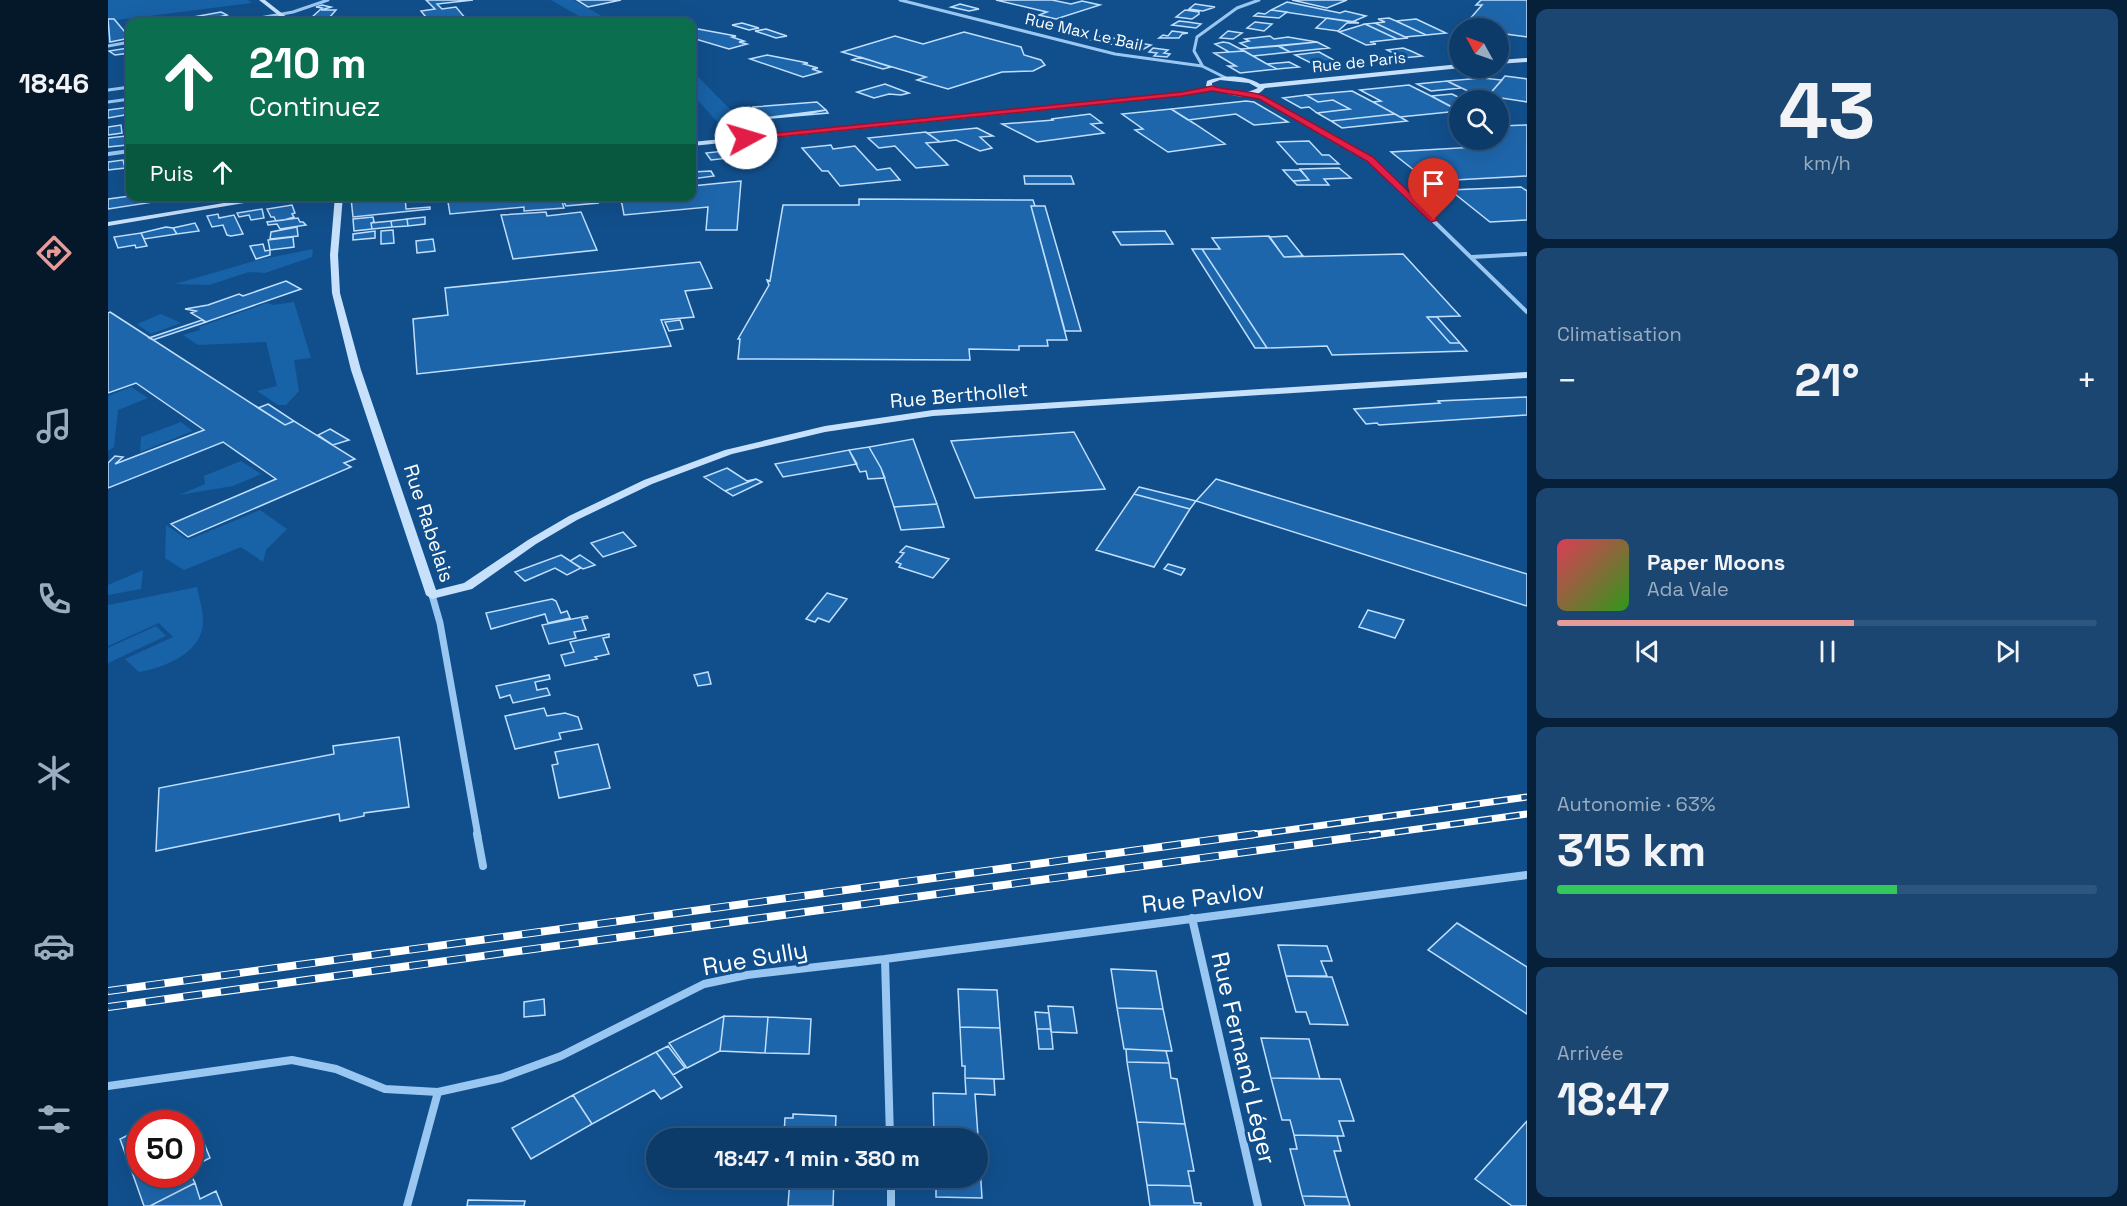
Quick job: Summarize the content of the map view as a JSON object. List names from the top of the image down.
{
  "streets": {
    "street": [
      "Rue Max Le Bail",
      "Rue de Paris",
      "Rue Berthollet",
      "Rue Rabelais",
      "Rue Pavlov",
      "Rue Sully",
      "Rue Fernand Léger"
    ]
  },
  "crossings": [
    ["Rue Berthollet", "Rue Rabelais"],
    ["Rue Pavlov", "Rue Sully"],
    ["Rue Pavlov", "Rue Fernand Léger"]
  ],
  "north": "top left",
  "page": {
    "tabs": "18:46",
    "tile": [
      ["43", "km/h"],
      "Climatisation",
      ["Autonomie · 63%", "315 km"],
      ["Arrivée", "18:47"]
    ],
    "turn": ["210 m", "Continuez"],
    "then": "Puis",
    "heat": ["−", "21°", "+"],
    "song": ["Paper Moons", "Ada Vale"],
    "limit": "50",
    "trip": "18:47 · 1 min · 380 m"
  }
}
